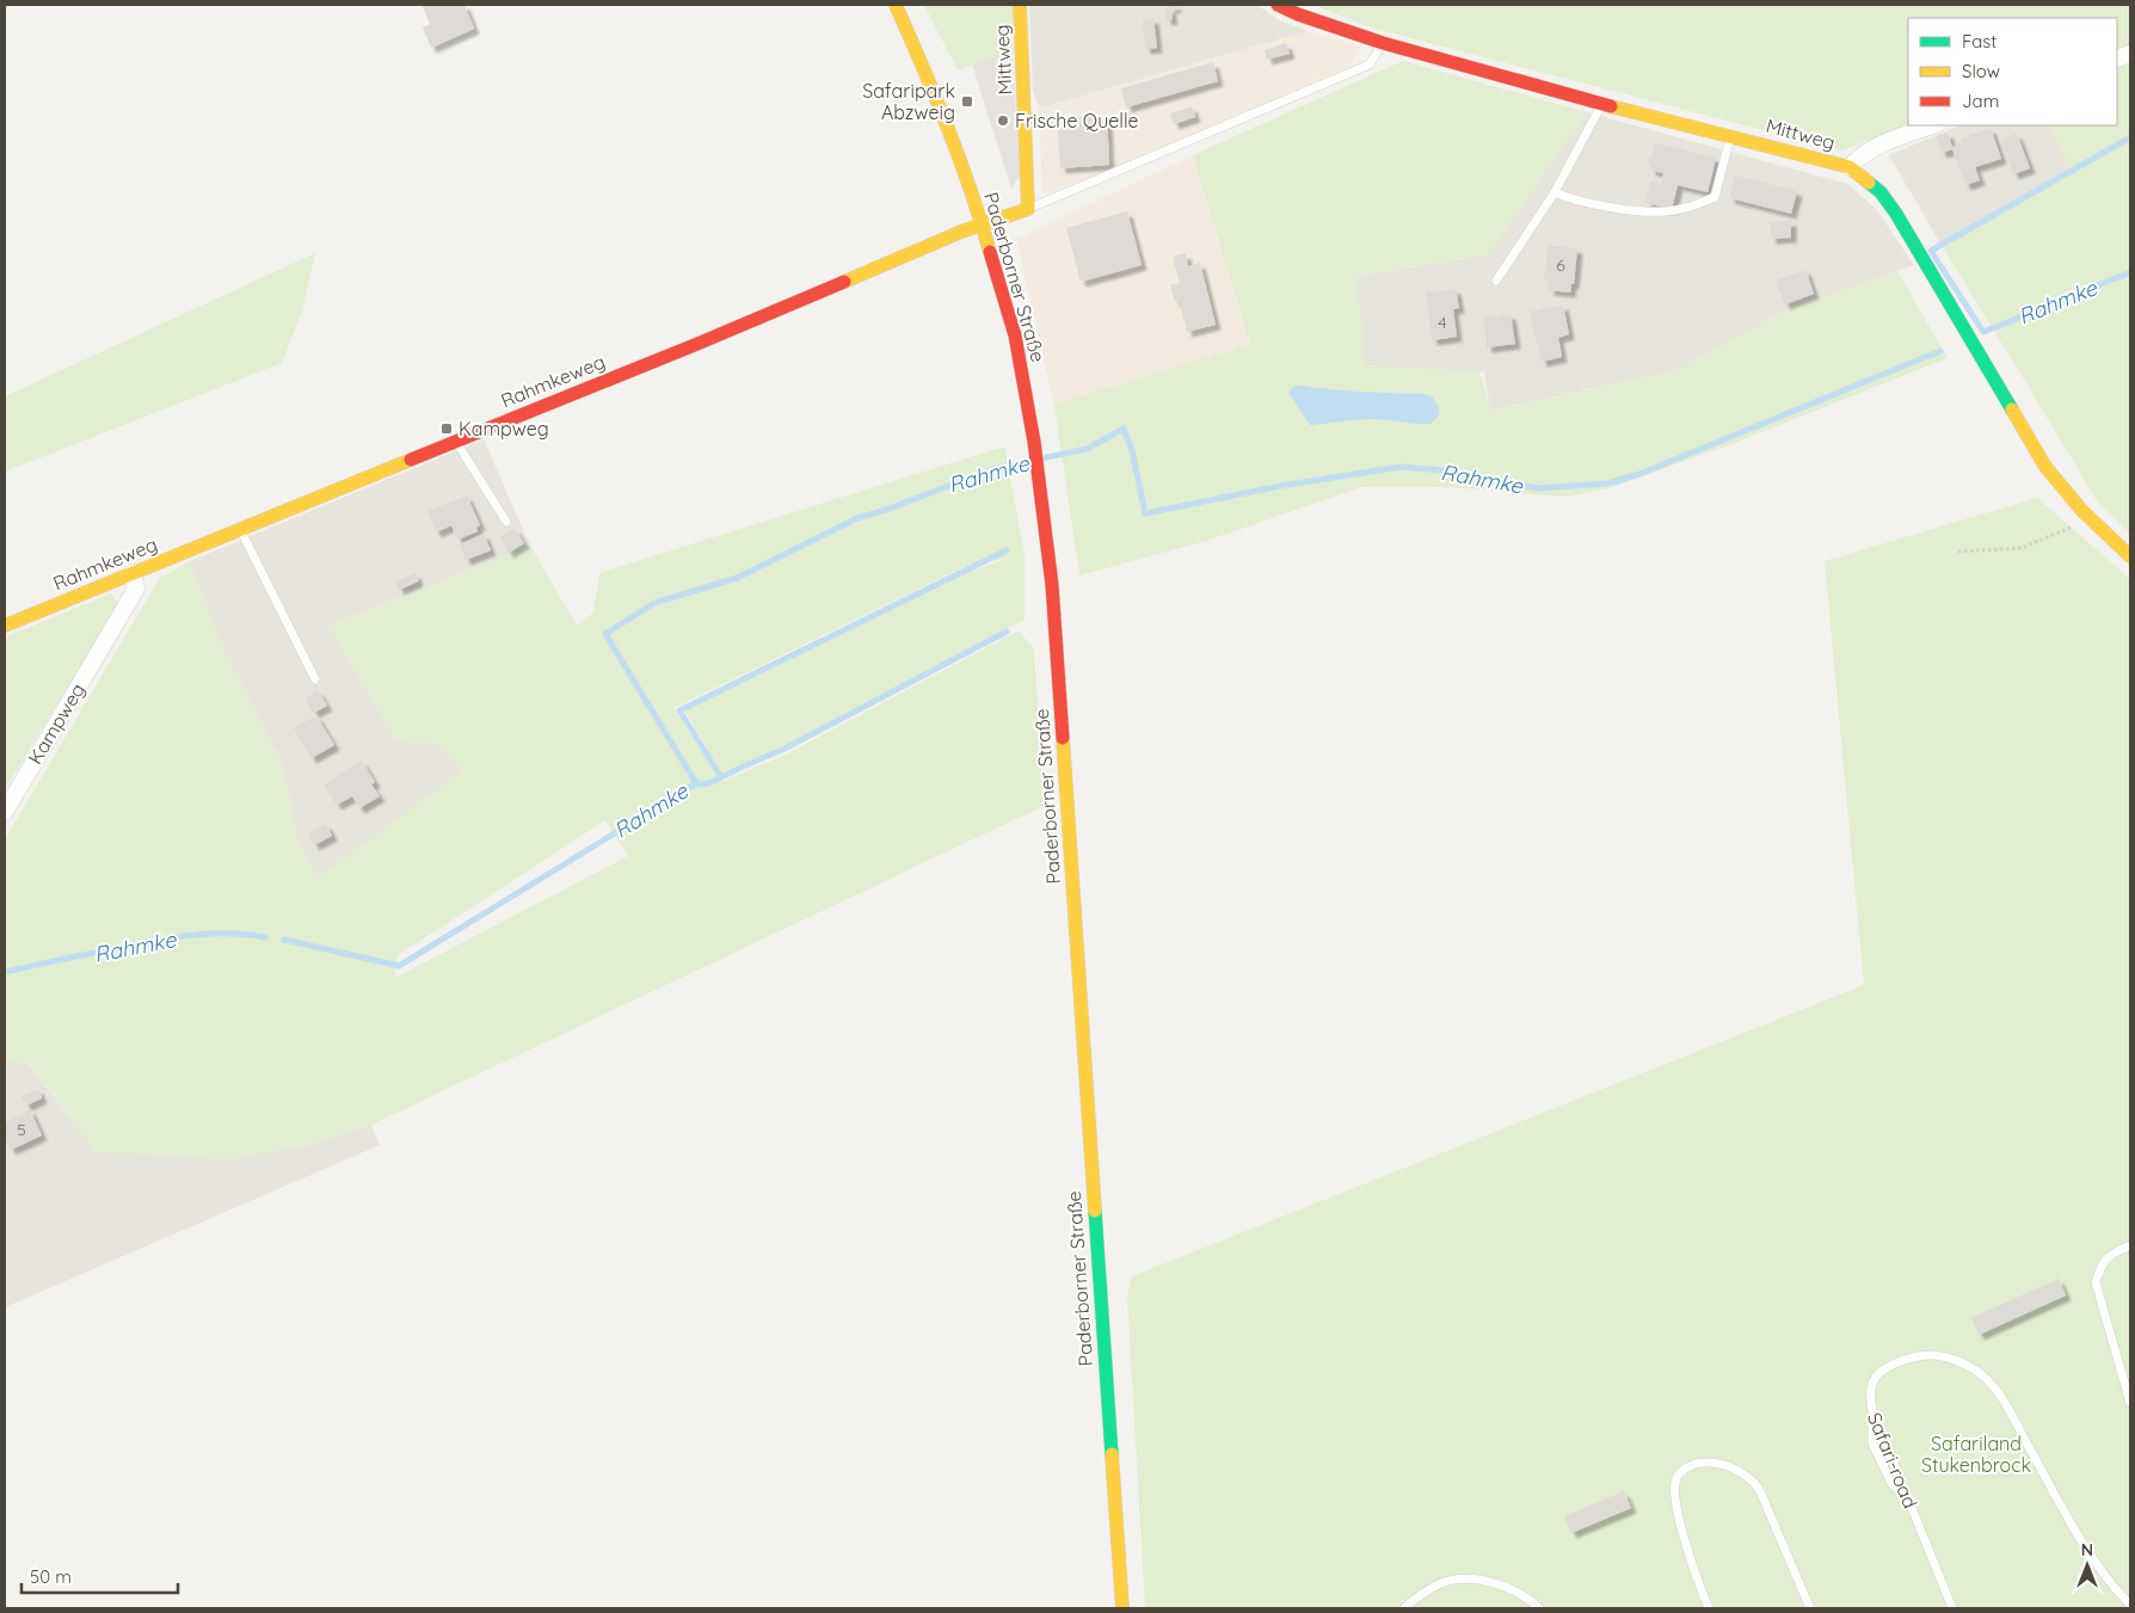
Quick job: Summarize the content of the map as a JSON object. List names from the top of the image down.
{
  "streets": {
    "street": [
      "Mittweg",
      "Paderborner Straße",
      "Rahmkeweg",
      "Kampweg"
    ],
    "lane": ["Safari-road"]
  },
  "crossings": [
    ["Paderborner Straße", "Rahmkeweg"],
    ["Rahmkeweg", "Kampweg"]
  ],
  "water": ["Rahmke"],
  "parks": ["Safariland Stukenbrock"],
  "places": {
    "transit": ["Safaripark Abzweig", "Kampweg"],
    "other": ["Frische Quelle"]
  },
  "house_numbers": ["6", "4", "5"],
  "legend": ["Fast", "Slow", "Jam"],
  "scale_bar": "50 m",
  "north": "top"
}
